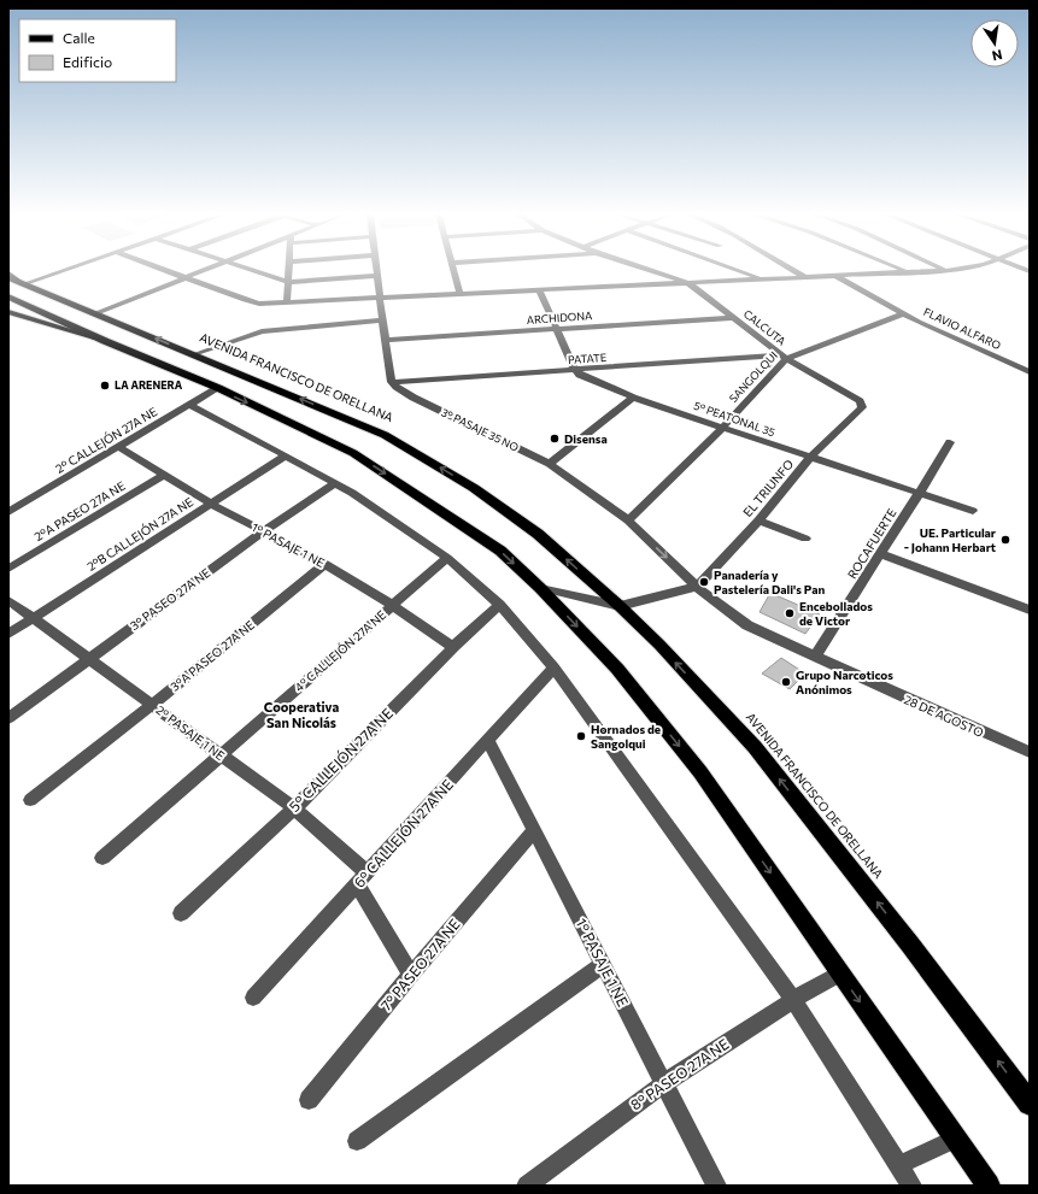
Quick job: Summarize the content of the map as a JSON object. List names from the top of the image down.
{
  "streets": {
    "highway": ["AVENIDA FRANCISCO DE ORELLANA"],
    "street": [
      "ARCHIDONA",
      "CALCUTA",
      "FLAVIO ALFARO",
      "PATATE",
      "SANGOLQUI",
      "5° PEATONAL 35",
      "3° PASAJE 35 NO",
      "2° CALLEJÓN 27A NE",
      "EL TRIUNFO",
      "2°A PASEO 27A NE",
      "2°B CALLEJÓN 27A NE",
      "ROCAFUERTE",
      "1° PASAJE 1 NE",
      "3° PASEO 27A NE",
      "4° CALLEJÓN 27A NE",
      "3°A PASEO 27A NE",
      "28 DE AGOSTO",
      "2° PASAJE 1 NE",
      "5° CALLEJÓN 27A NE",
      "6° CALLEJÓN 27A NE",
      "7° PASEO 27A NE",
      "8° PASEO 27A NE"
    ]
  },
  "crossings": [
    ["ARCHIDONA", "CALCUTA"],
    ["CALCUTA", "PATATE"],
    ["CALCUTA", "SANGOLQUI"],
    ["CALCUTA", "EL TRIUNFO"],
    ["FLAVIO ALFARO", "SANGOLQUI"],
    ["PATATE", "SANGOLQUI"],
    ["PATATE", "5° PEATONAL 35"],
    ["PATATE", "3° PASAJE 35 NO"],
    ["SANGOLQUI", "5° PEATONAL 35"],
    ["SANGOLQUI", "3° PASAJE 35 NO"],
    ["5° PEATONAL 35", "EL TRIUNFO"],
    ["5° PEATONAL 35", "ROCAFUERTE"],
    ["3° PASAJE 35 NO", "EL TRIUNFO"],
    ["3° PASAJE 35 NO", "28 DE AGOSTO"],
    ["2° CALLEJÓN 27A NE", "1° PASAJE 1 NE"],
    ["EL TRIUNFO", "28 DE AGOSTO"],
    ["2°A PASEO 27A NE", "1° PASAJE 1 NE"],
    ["2°B CALLEJÓN 27A NE", "1° PASAJE 1 NE"],
    ["2°B CALLEJÓN 27A NE", "2° PASAJE 1 NE"],
    ["ROCAFUERTE", "28 DE AGOSTO"],
    ["1° PASAJE 1 NE", "3° PASEO 27A NE"],
    ["1° PASAJE 1 NE", "4° CALLEJÓN 27A NE"],
    ["1° PASAJE 1 NE", "3°A PASEO 27A NE"],
    ["1° PASAJE 1 NE", "5° CALLEJÓN 27A NE"],
    ["1° PASAJE 1 NE", "6° CALLEJÓN 27A NE"],
    ["1° PASAJE 1 NE", "7° PASEO 27A NE"],
    ["1° PASAJE 1 NE", "8° PASEO 27A NE"],
    ["3° PASEO 27A NE", "2° PASAJE 1 NE"],
    ["4° CALLEJÓN 27A NE", "2° PASAJE 1 NE"],
    ["3°A PASEO 27A NE", "2° PASAJE 1 NE"],
    ["2° PASAJE 1 NE", "5° CALLEJÓN 27A NE"],
    ["2° PASAJE 1 NE", "6° CALLEJÓN 27A NE"],
    ["2° PASAJE 1 NE", "7° PASEO 27A NE"]
  ],
  "one_way": ["AVENIDA FRANCISCO DE ORELLANA"],
  "districts": ["Cooperativa San Nicolás"],
  "places": [
    "LA ARENERA",
    "Disensa",
    "UE. Particular - Johann Herbart",
    "Panadería y Pastelería Dali's Pan",
    "Encebollados de Victor",
    "Grupo Narcoticos Anónimos",
    "Hornados de Sangolqui"
  ],
  "legend": ["Calle", "Edificio"],
  "north": "bottom"
}
